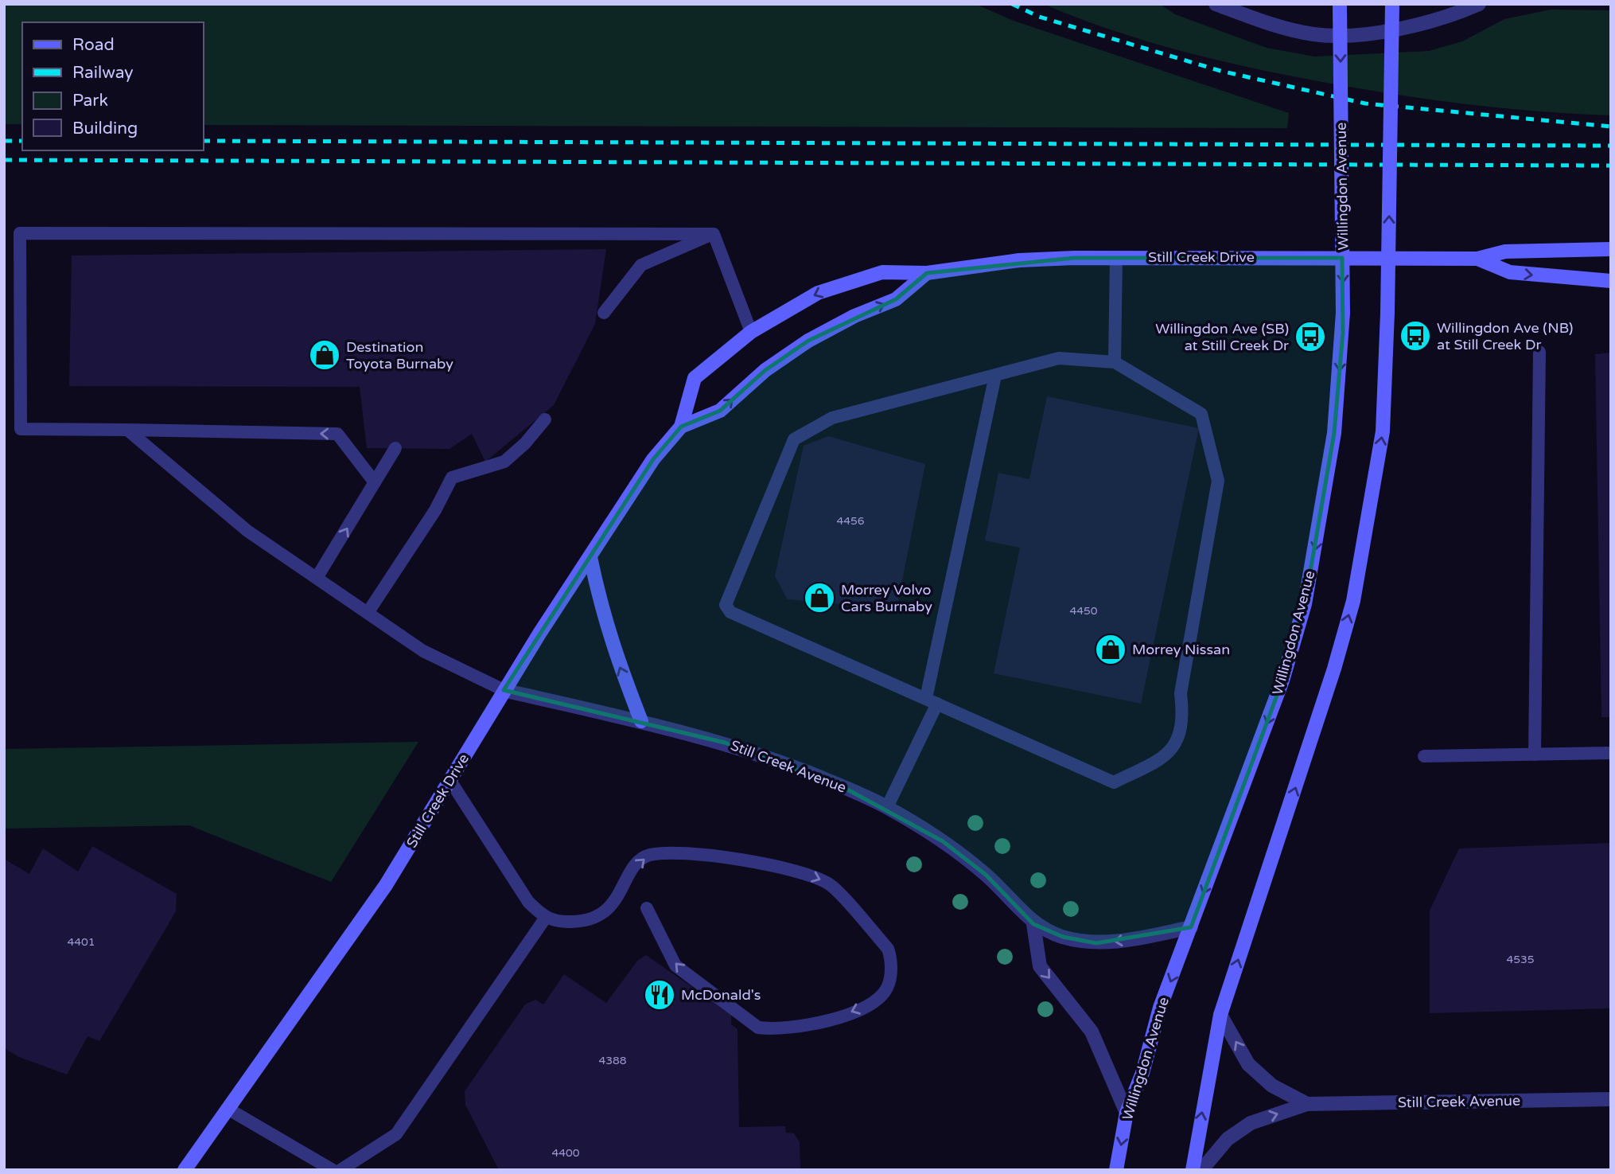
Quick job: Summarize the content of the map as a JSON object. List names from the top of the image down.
{
  "streets": {
    "street": ["Willingdon Avenue", "Still Creek Drive", "Still Creek Avenue"]
  },
  "crossings": [
    ["Willingdon Avenue", "Still Creek Avenue"],
    ["Still Creek Drive", "Still Creek Avenue"]
  ],
  "places": {
    "bus stop": ["Willingdon Ave (NB) at Still Creek Dr", "Willingdon Ave (SB) at Still Creek Dr"],
    "shop": ["Destination Toyota Burnaby", "Morrey Volvo Cars Burnaby", "Morrey Nissan"],
    "restaurant": ["McDonald's"]
  },
  "house_numbers": [
    "4456",
    "4450",
    "4401",
    "4535",
    "4388",
    "4400"
  ],
  "legend": [
    "Road",
    "Railway",
    "Park",
    "Building"
  ]
}
